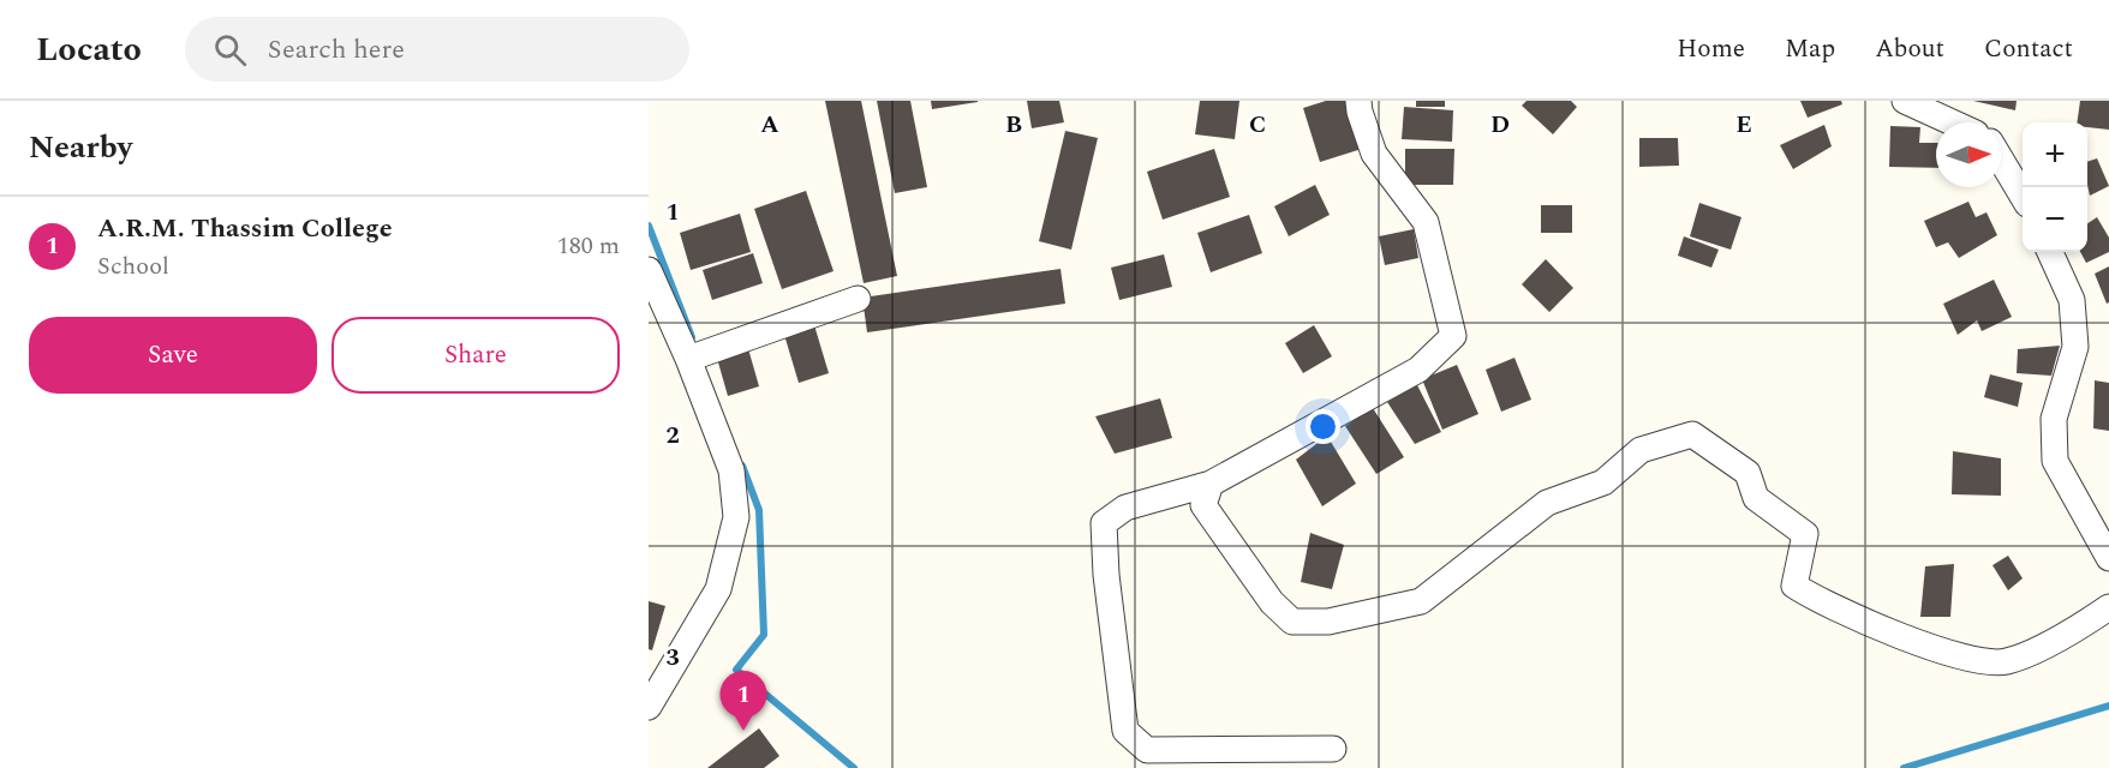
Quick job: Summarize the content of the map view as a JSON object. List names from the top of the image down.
{
  "north": "right",
  "page": {
    "header": "Locato",
    "search": "Search here",
    "nav": [
      "Home",
      "Map",
      "About",
      "Contact"
    ],
    "heading": "Nearby",
    "map_buttons": ["+", "−"],
    "list": [
      {
        "mark": "1",
        "name": "A.R.M. Thassim College",
        "note": "School",
        "value": "180 m"
      }
    ],
    "buttons": ["Save", "Share"],
    "pins": "1"
  },
  "grid": {
    "columns": [
      "A",
      "B",
      "C",
      "D",
      "E"
    ],
    "rows": ["1", "2", "3"]
  }
}
